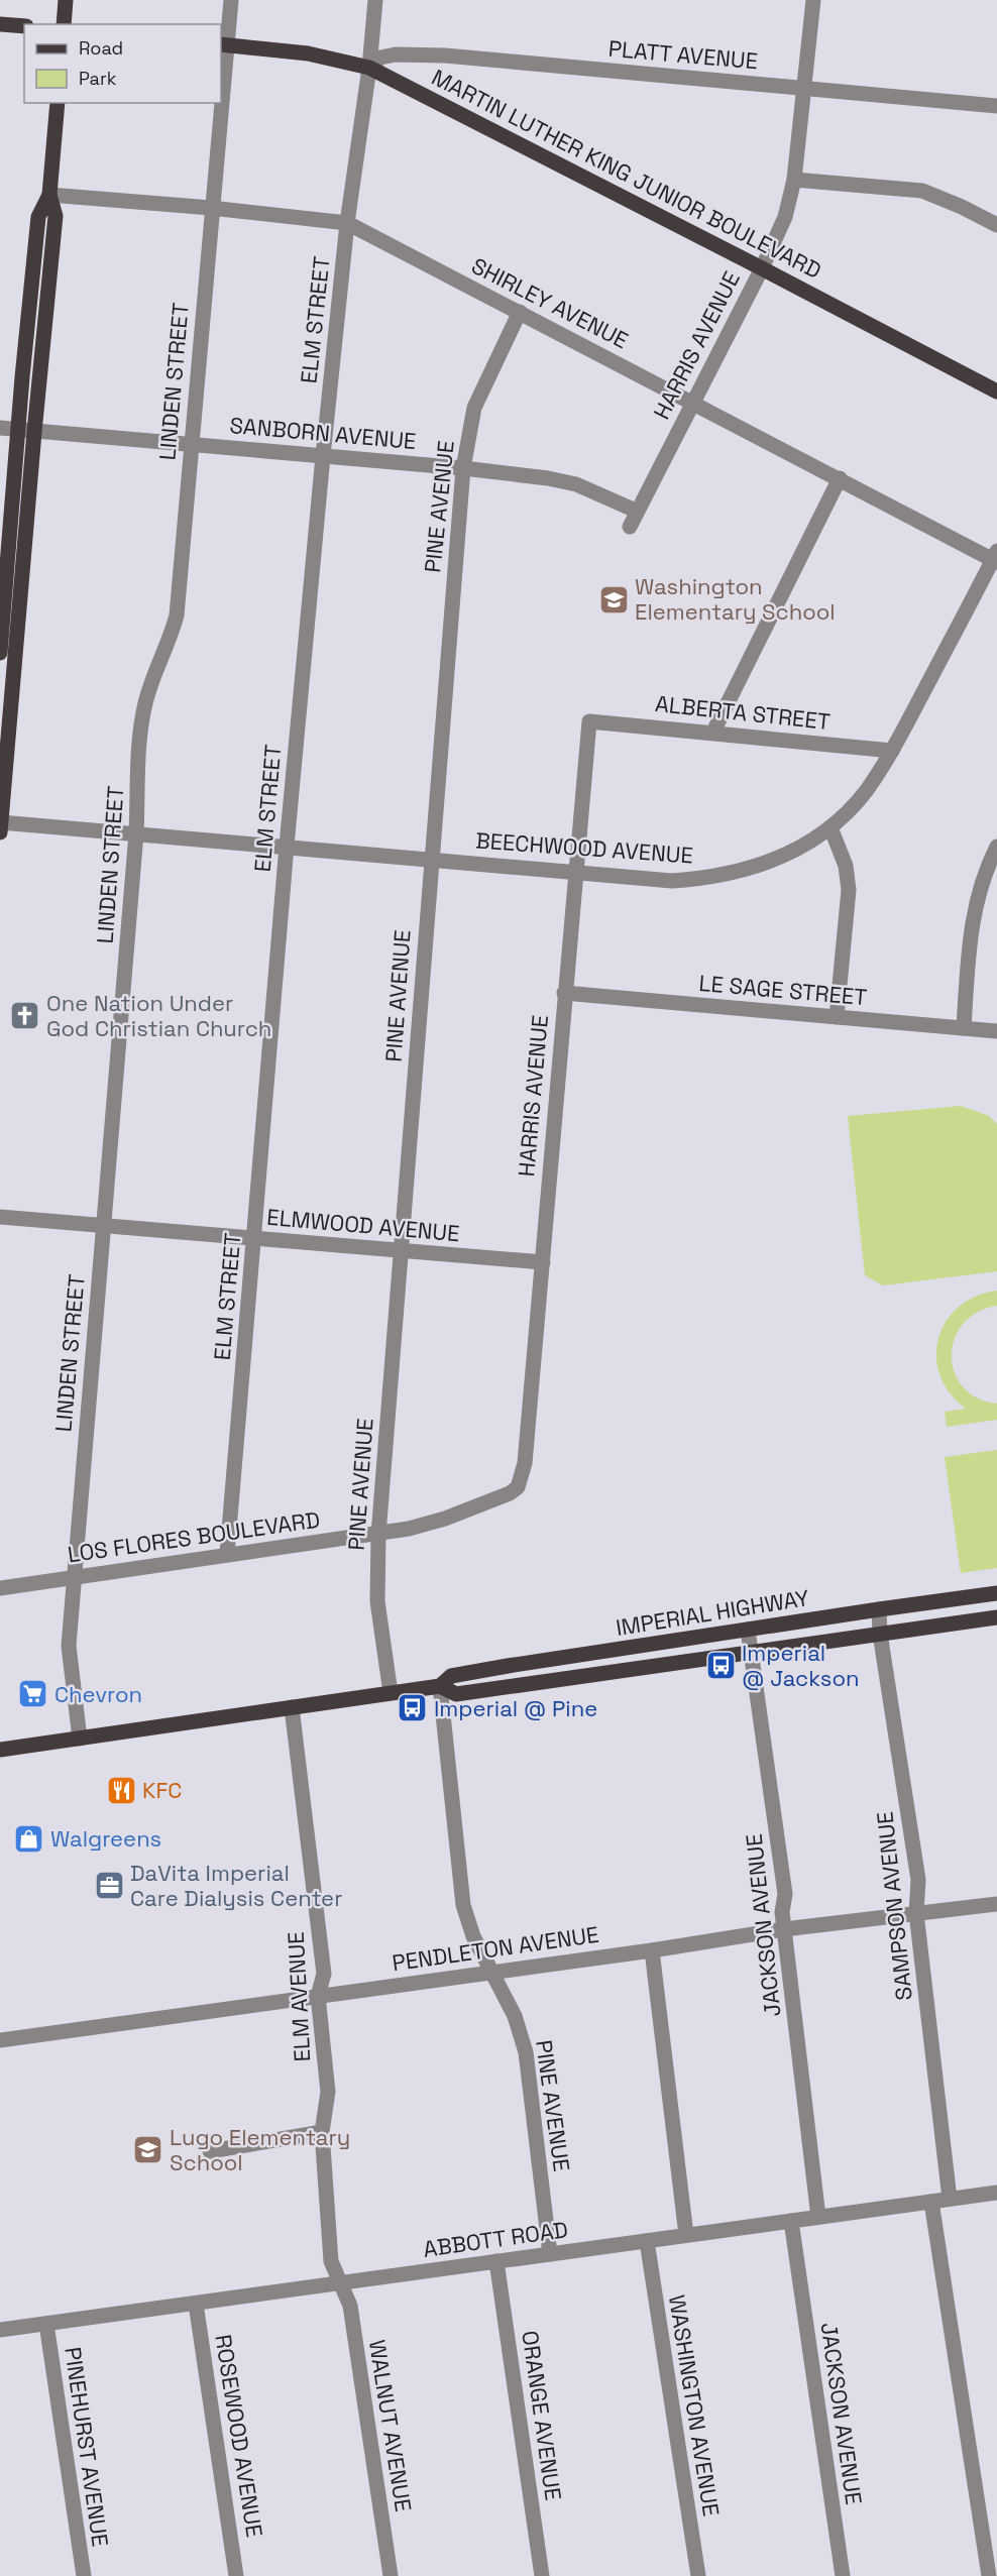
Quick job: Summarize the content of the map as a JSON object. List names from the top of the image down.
{
  "streets": {
    "main road": ["MARTIN LUTHER KING JUNIOR BOULEVARD", "IMPERIAL HIGHWAY"],
    "street": [
      "PLATT AVENUE",
      "SHIRLEY AVENUE",
      "ELM STREET",
      "HARRIS AVENUE",
      "LINDEN STREET",
      "SANBORN AVENUE",
      "PINE AVENUE",
      "ALBERTA STREET",
      "BEECHWOOD AVENUE",
      "LE SAGE STREET",
      "ELMWOOD AVENUE",
      "LOS FLORES BOULEVARD",
      "SAMPSON AVENUE",
      "JACKSON AVENUE",
      "PENDLETON AVENUE",
      "ELM AVENUE",
      "ABBOTT ROAD",
      "WASHINGTON AVENUE",
      "ORANGE AVENUE",
      "WALNUT AVENUE",
      "ROSEWOOD AVENUE",
      "PINEHURST AVENUE"
    ]
  },
  "crossings": [
    ["PLATT AVENUE", "MARTIN LUTHER KING JUNIOR BOULEVARD"],
    ["PLATT AVENUE", "ELM STREET"],
    ["PLATT AVENUE", "HARRIS AVENUE"],
    ["MARTIN LUTHER KING JUNIOR BOULEVARD", "ELM STREET"],
    ["MARTIN LUTHER KING JUNIOR BOULEVARD", "HARRIS AVENUE"],
    ["MARTIN LUTHER KING JUNIOR BOULEVARD", "LINDEN STREET"],
    ["SHIRLEY AVENUE", "ELM STREET"],
    ["SHIRLEY AVENUE", "HARRIS AVENUE"],
    ["SHIRLEY AVENUE", "LINDEN STREET"],
    ["SHIRLEY AVENUE", "PINE AVENUE"],
    ["SHIRLEY AVENUE", "BEECHWOOD AVENUE"],
    ["ELM STREET", "SANBORN AVENUE"],
    ["ELM STREET", "BEECHWOOD AVENUE"],
    ["ELM STREET", "ELMWOOD AVENUE"],
    ["ELM STREET", "LOS FLORES BOULEVARD"],
    ["HARRIS AVENUE", "SANBORN AVENUE"],
    ["HARRIS AVENUE", "ALBERTA STREET"],
    ["HARRIS AVENUE", "BEECHWOOD AVENUE"],
    ["HARRIS AVENUE", "LE SAGE STREET"],
    ["HARRIS AVENUE", "ELMWOOD AVENUE"],
    ["HARRIS AVENUE", "LOS FLORES BOULEVARD"],
    ["LINDEN STREET", "SANBORN AVENUE"],
    ["LINDEN STREET", "BEECHWOOD AVENUE"],
    ["LINDEN STREET", "ELMWOOD AVENUE"],
    ["LINDEN STREET", "LOS FLORES BOULEVARD"],
    ["LINDEN STREET", "IMPERIAL HIGHWAY"],
    ["SANBORN AVENUE", "PINE AVENUE"],
    ["PINE AVENUE", "BEECHWOOD AVENUE"],
    ["PINE AVENUE", "ELMWOOD AVENUE"],
    ["PINE AVENUE", "LOS FLORES BOULEVARD"],
    ["PINE AVENUE", "IMPERIAL HIGHWAY"],
    ["PINE AVENUE", "PENDLETON AVENUE"],
    ["PINE AVENUE", "ABBOTT ROAD"],
    ["ALBERTA STREET", "BEECHWOOD AVENUE"],
    ["IMPERIAL HIGHWAY", "SAMPSON AVENUE"],
    ["IMPERIAL HIGHWAY", "JACKSON AVENUE"],
    ["IMPERIAL HIGHWAY", "ELM AVENUE"],
    ["SAMPSON AVENUE", "PENDLETON AVENUE"],
    ["SAMPSON AVENUE", "ABBOTT ROAD"],
    ["JACKSON AVENUE", "PENDLETON AVENUE"],
    ["JACKSON AVENUE", "ABBOTT ROAD"],
    ["PENDLETON AVENUE", "ELM AVENUE"],
    ["ELM AVENUE", "ABBOTT ROAD"],
    ["ELM AVENUE", "WALNUT AVENUE"],
    ["ABBOTT ROAD", "WASHINGTON AVENUE"],
    ["ABBOTT ROAD", "ORANGE AVENUE"],
    ["ABBOTT ROAD", "WALNUT AVENUE"],
    ["ABBOTT ROAD", "ROSEWOOD AVENUE"],
    ["ABBOTT ROAD", "PINEHURST AVENUE"]
  ],
  "places": {
    "school or university": ["Washington Elementary School", "Lugo Elementary School"],
    "church": ["One Nation Under God Christian Church"],
    "bus stop": ["Imperial @ Jackson", "Imperial @ Pine"],
    "supermarket": ["Chevron"],
    "restaurant": ["KFC"],
    "shop": ["Walgreens"],
    "office": ["DaVita Imperial Care Dialysis Center"]
  },
  "legend": ["Road", "Park"]
}
